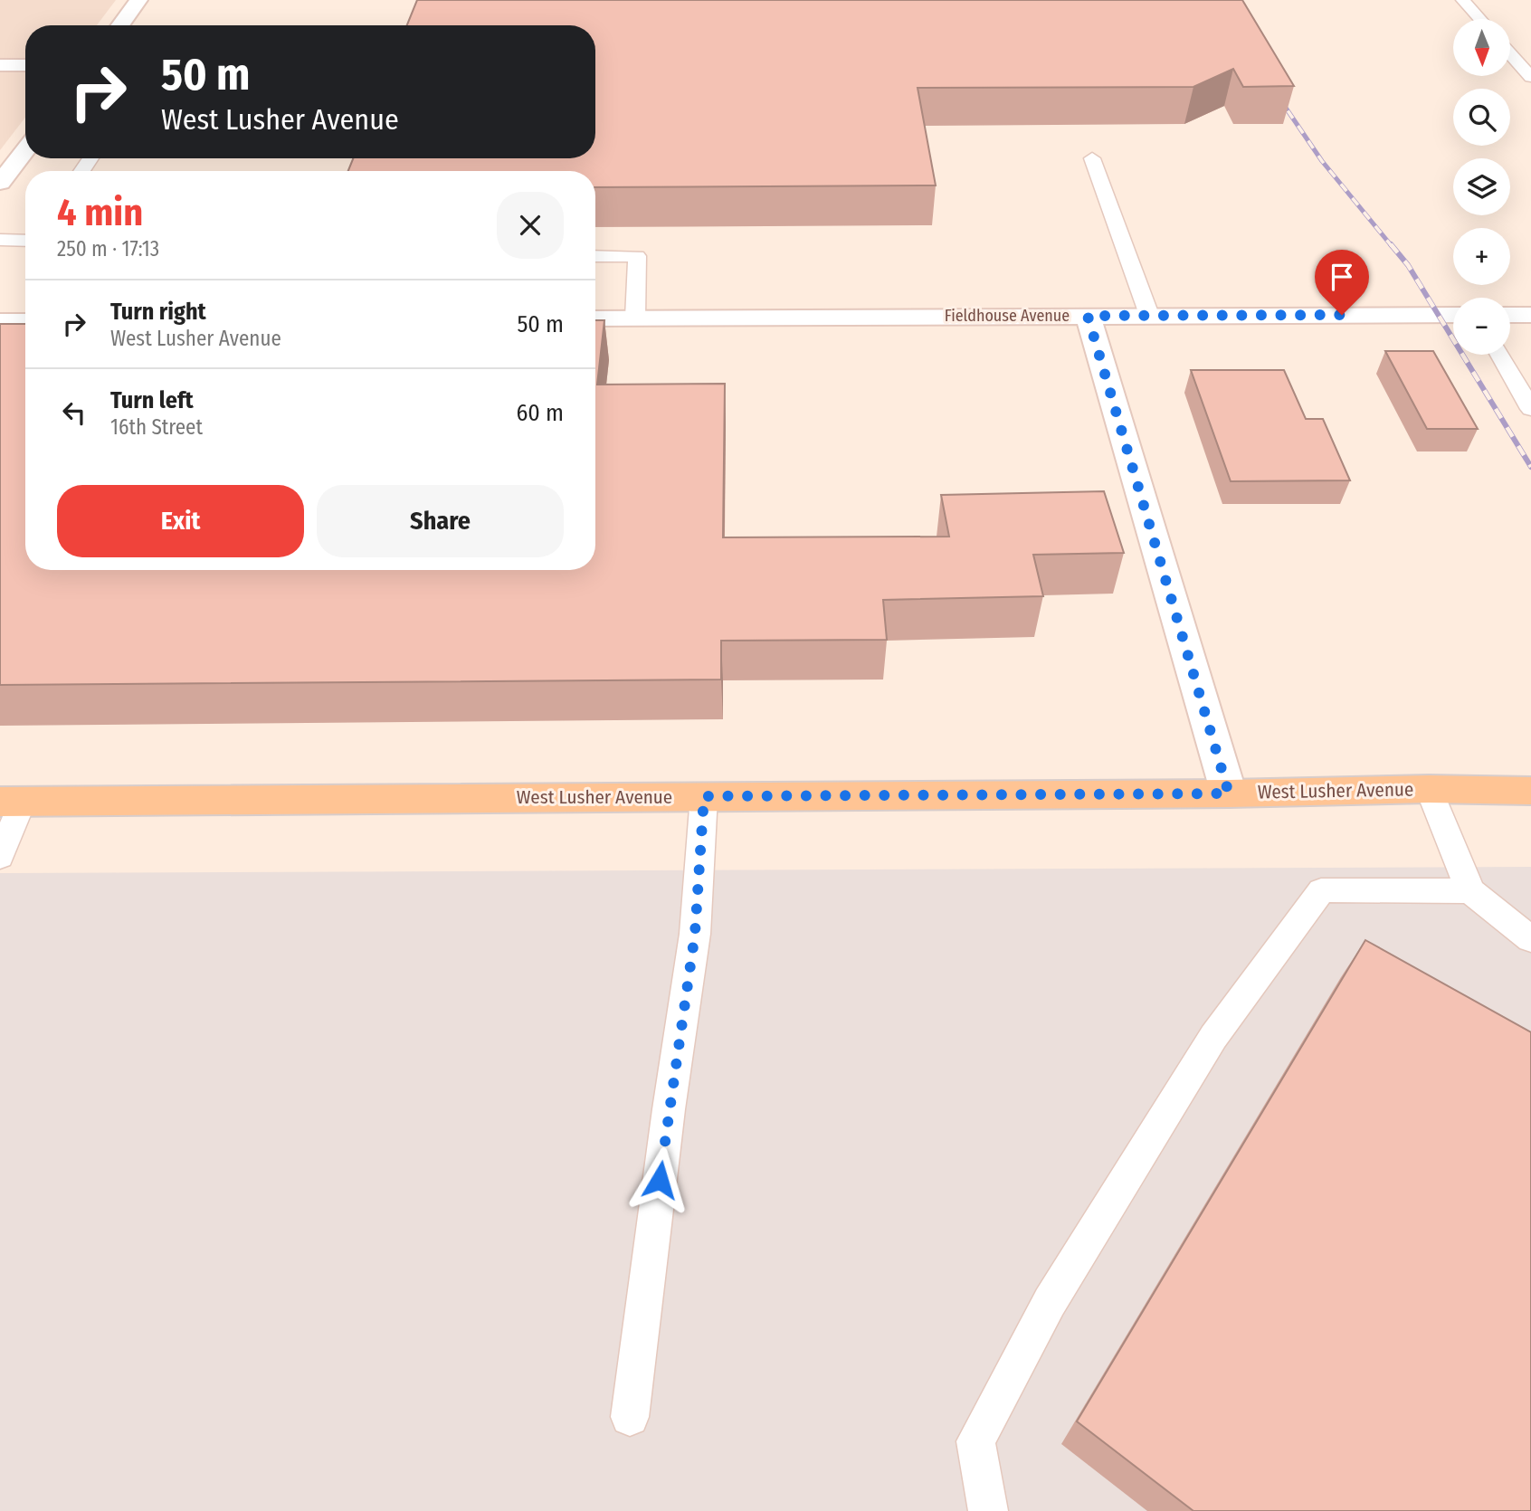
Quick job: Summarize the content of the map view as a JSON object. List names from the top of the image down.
{
  "streets": {
    "main road": ["West Lusher Avenue"],
    "street": ["Fieldhouse Avenue"]
  },
  "north": "bottom",
  "page": {
    "map_buttons": ["+", "−"],
    "turn": ["50 m", "West Lusher Avenue"],
    "heading": ["4 min", "250 m · 17:13"],
    "list": [
      {
        "name": "Turn right",
        "note": "West Lusher Avenue",
        "value": "50 m"
      },
      {
        "name": "Turn left",
        "note": "16th Street",
        "value": "60 m"
      }
    ],
    "buttons": ["Exit", "Share"]
  }
}
